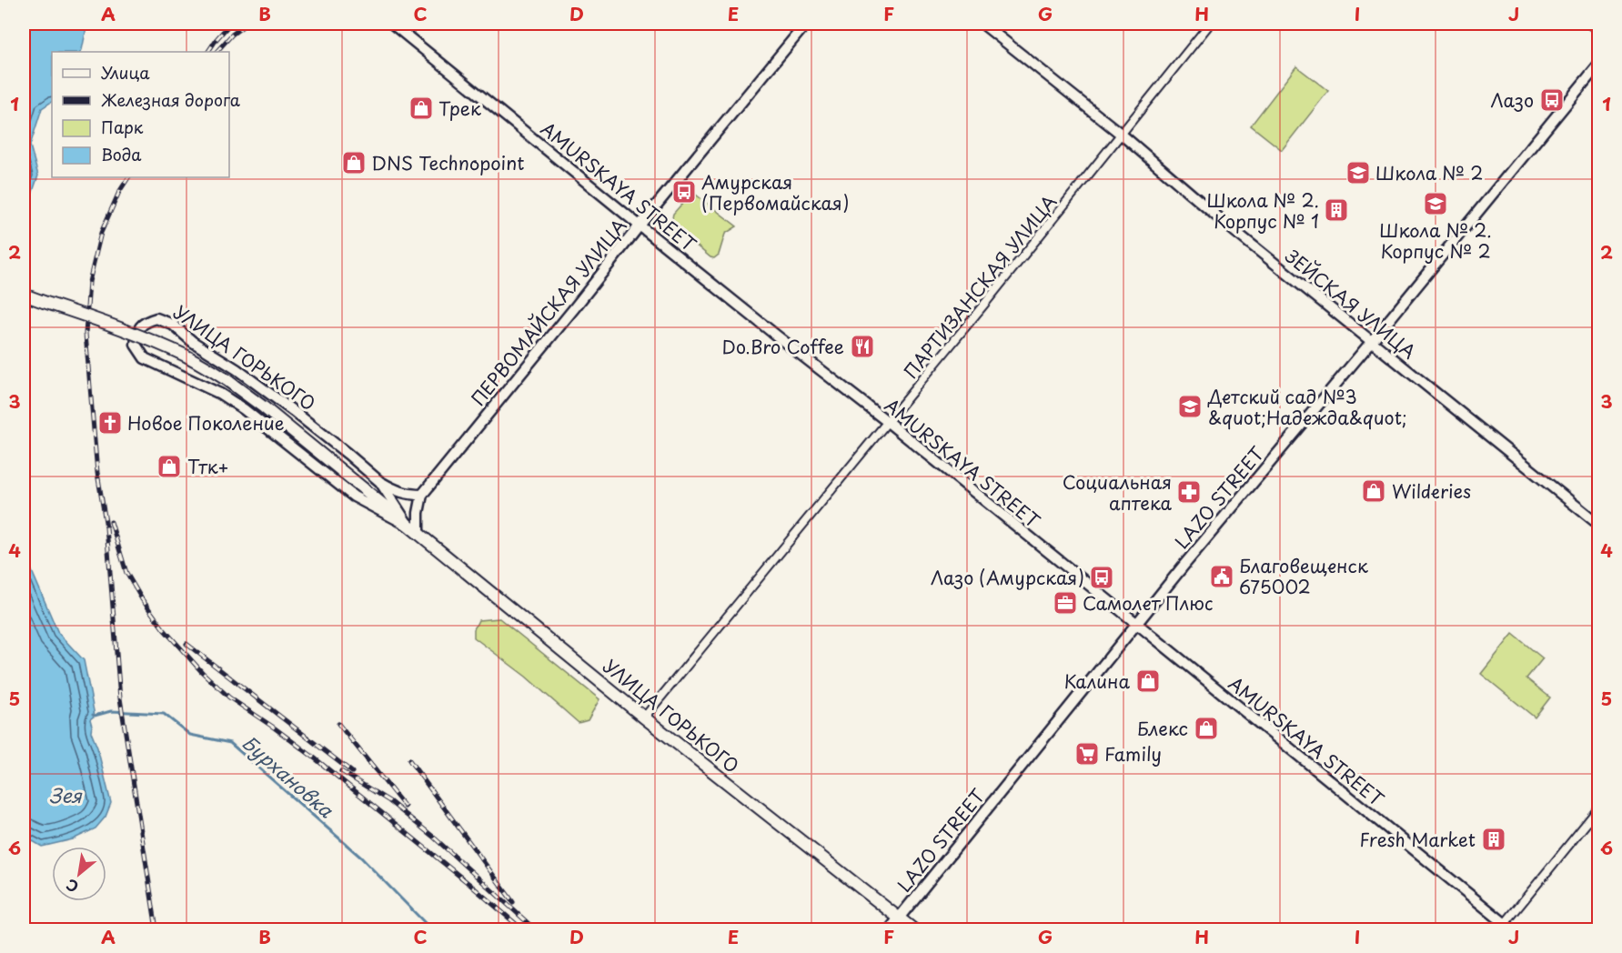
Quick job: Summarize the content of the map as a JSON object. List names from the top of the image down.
{
  "streets": {
    "main road": ["УЛИЦА ГОРЬКОГО"],
    "street": [
      "AMURSKAYA STREET",
      "ПАРТИЗАНСКАЯ УЛИЦА",
      "ЗЕЙСКАЯ УЛИЦА",
      "ПЕРВОМАЙСКАЯ УЛИЦА",
      "LAZO STREET"
    ]
  },
  "crossings": [
    ["AMURSKAYA STREET", "ПАРТИЗАНСКАЯ УЛИЦА"],
    ["AMURSKAYA STREET", "ПЕРВОМАЙСКАЯ УЛИЦА"],
    ["AMURSKAYA STREET", "LAZO STREET"],
    ["ПАРТИЗАНСКАЯ УЛИЦА", "ЗЕЙСКАЯ УЛИЦА"],
    ["ПАРТИЗАНСКАЯ УЛИЦА", "УЛИЦА ГОРЬКОГО"],
    ["ЗЕЙСКАЯ УЛИЦА", "LAZO STREET"],
    ["УЛИЦА ГОРЬКОГО", "LAZO STREET"]
  ],
  "water": ["Бурхановка", "Зея"],
  "places": {
    "bus stop": ["Лазо", "Амурская (Первомайская)", "Лазо (Амурская)"],
    "shop": [
      "Трек",
      "DNS Technopoint",
      "Ттк+",
      "Wilderies",
      "Калина",
      "Блекс"
    ],
    "school or university": ["Школа № 2", "Школа № 2. Корпус № 2", "Детский сад №3 &quot;Надежда&quot;"],
    "building": ["Школа № 2. Корпус № 1", "Fresh Market"],
    "restaurant": ["Do.Bro Coffee"],
    "church": ["Новое Поколение"],
    "pharmacy": ["Социальная аптека"],
    "public building": ["Благовещенск 675002"],
    "office": ["Самолет Плюс"],
    "supermarket": ["Family"]
  },
  "legend": [
    "Улица",
    "Железная дорога",
    "Парк",
    "Вода"
  ],
  "north": "bottom left",
  "grid": {
    "columns": [
      "A",
      "B",
      "C",
      "D",
      "E",
      "F",
      "G",
      "H",
      "I",
      "J"
    ],
    "rows": [
      "1",
      "2",
      "3",
      "4",
      "5",
      "6"
    ]
  }
}
